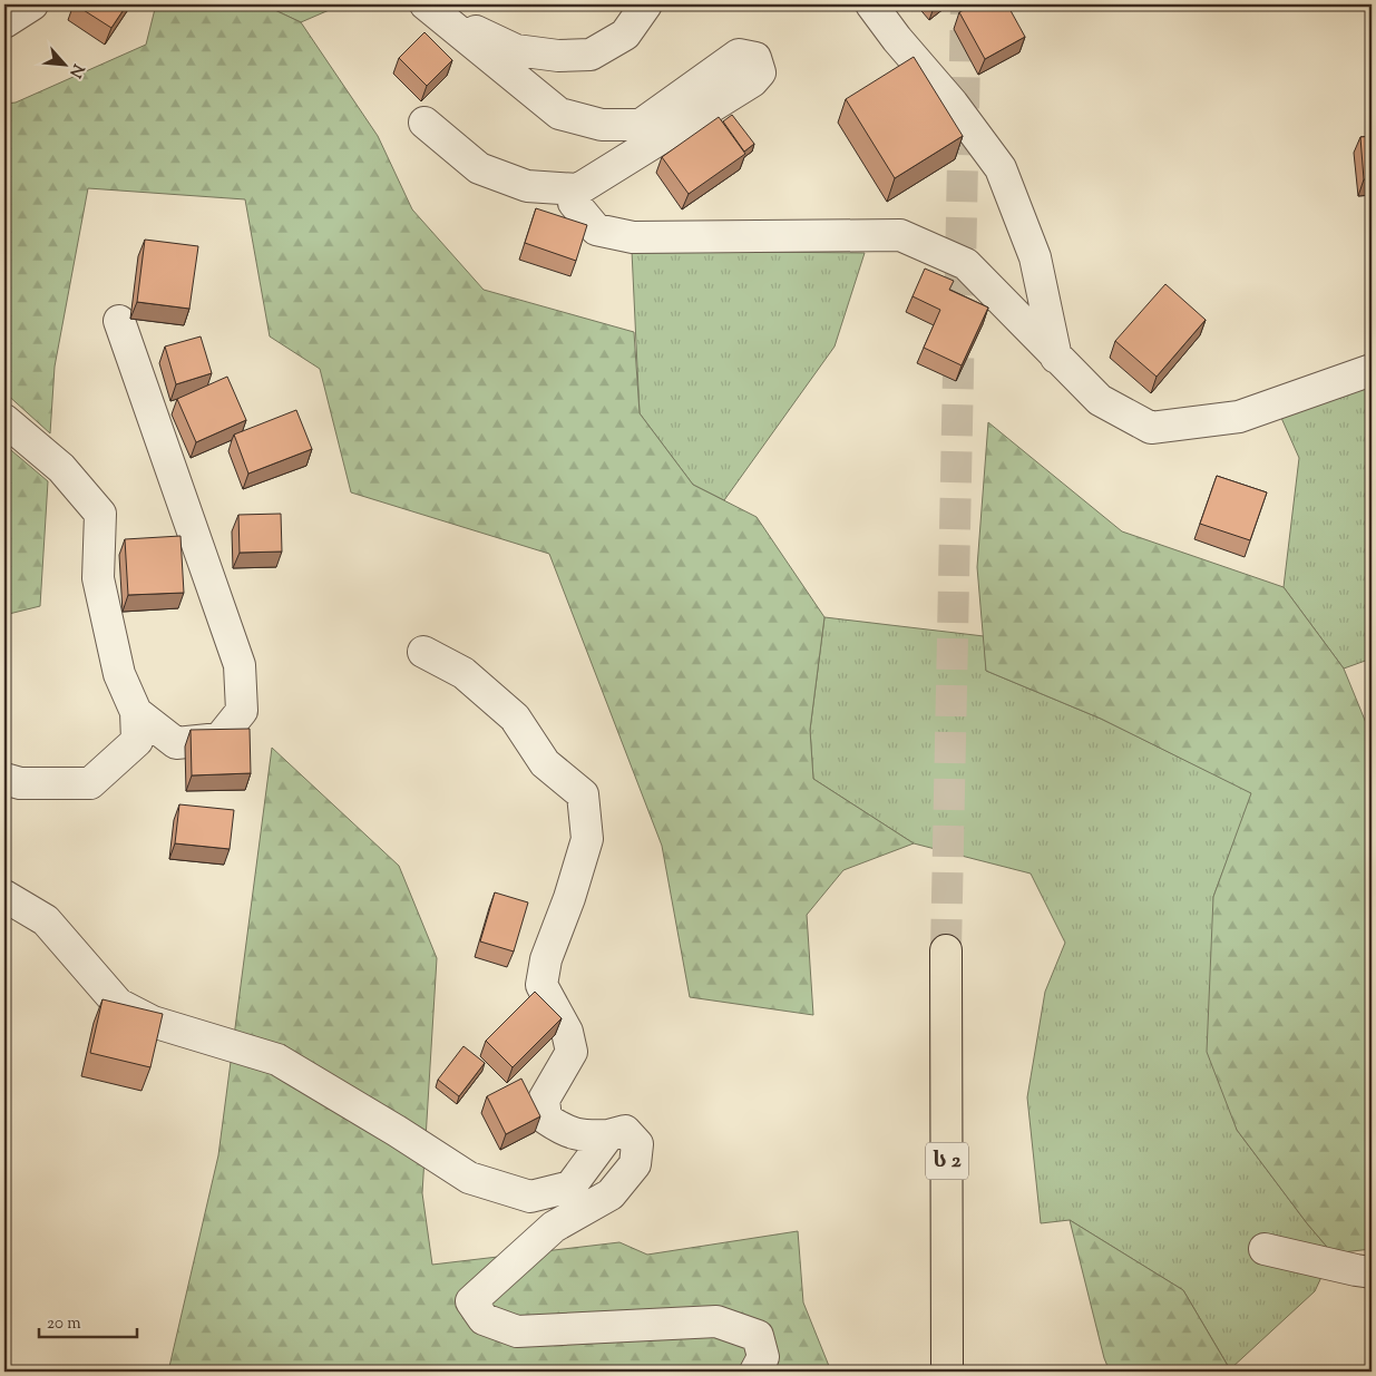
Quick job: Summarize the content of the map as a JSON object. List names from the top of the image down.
{
  "streets": {
    "highway": ["ს 2"]
  },
  "scale_bar": "20 m",
  "north": "bottom right"
}
